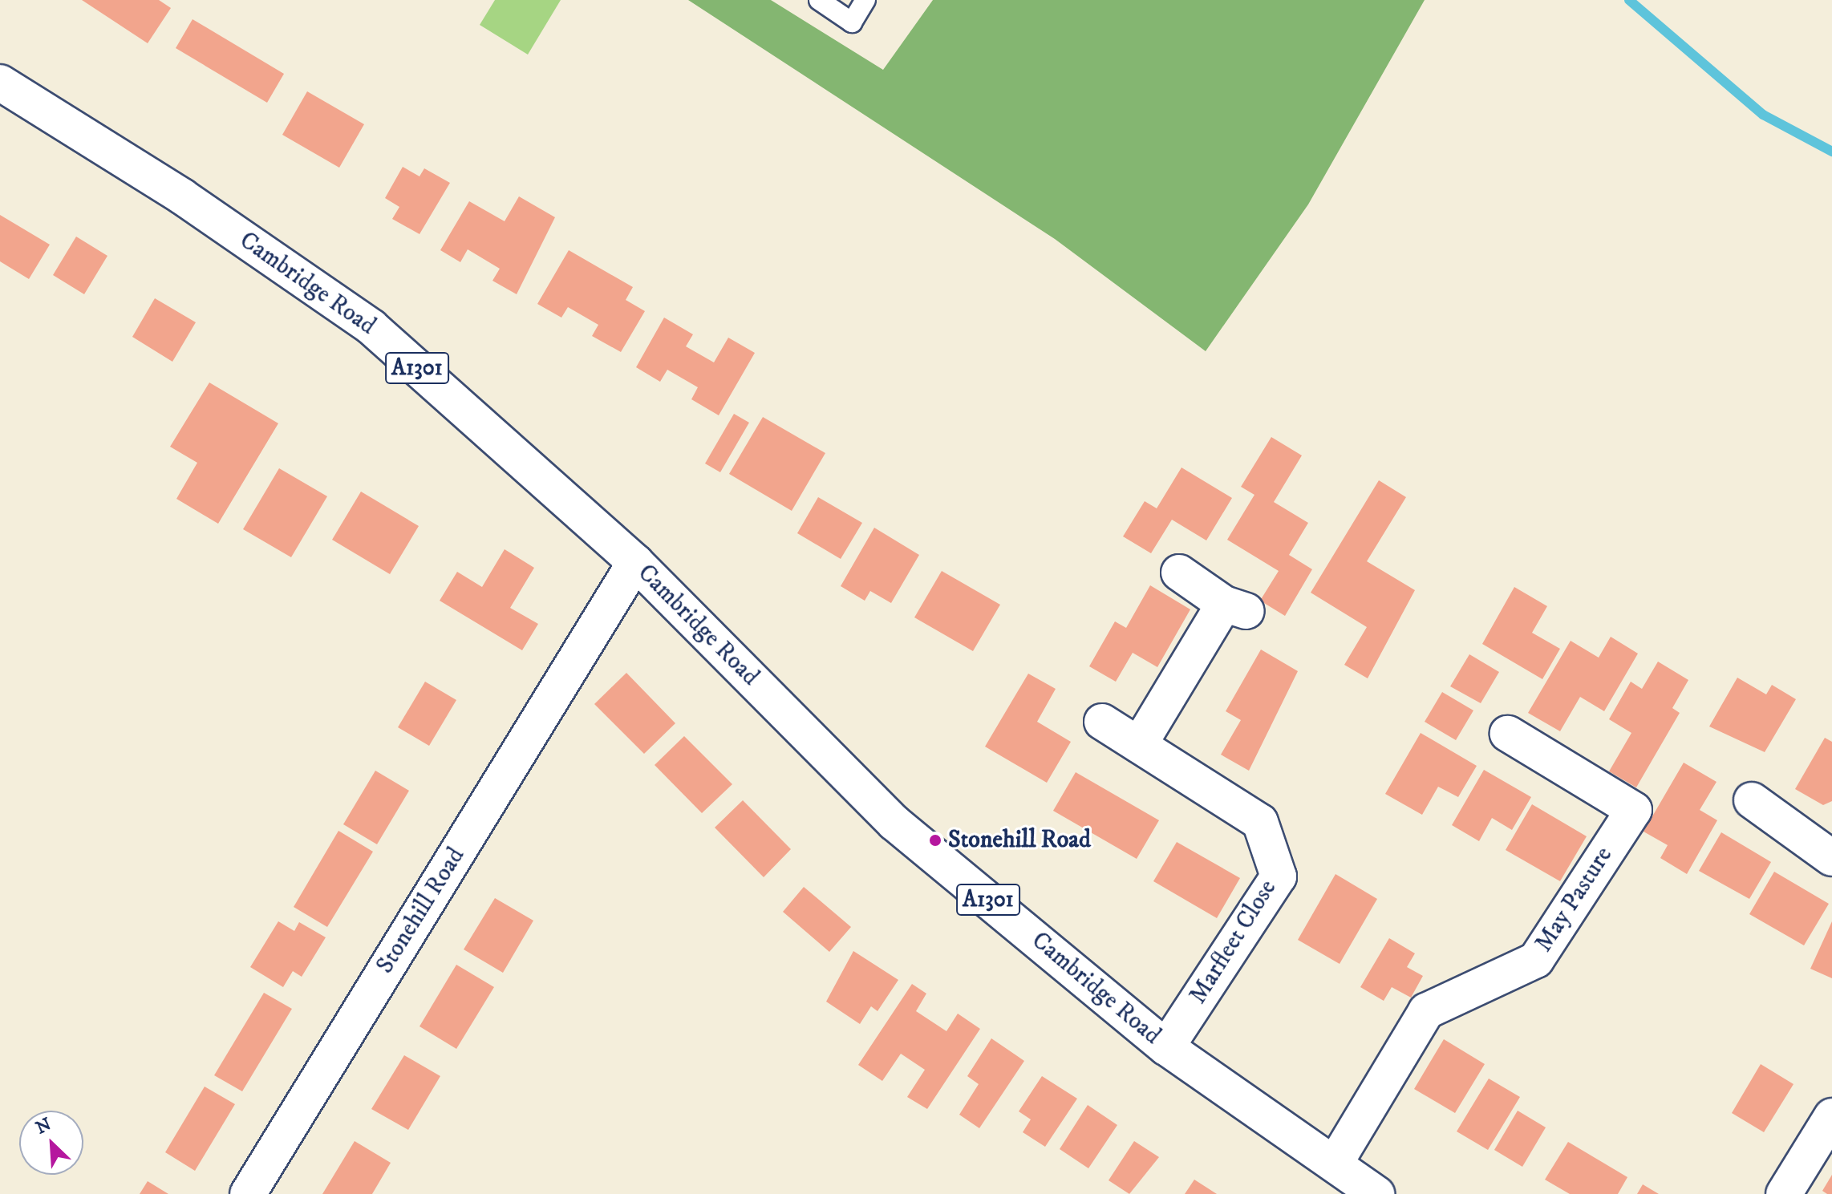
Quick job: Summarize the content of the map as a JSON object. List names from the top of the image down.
{
  "streets": {
    "street": [
      "Cambridge Road",
      "A1301",
      "May Pasture",
      "Stonehill Road",
      "Marfleet Close"
    ]
  },
  "crossings": [
    ["Cambridge Road", "May Pasture"],
    ["Cambridge Road", "Stonehill Road"],
    ["Cambridge Road", "Marfleet Close"]
  ],
  "places": ["Stonehill Road"],
  "north": "top left"
}
